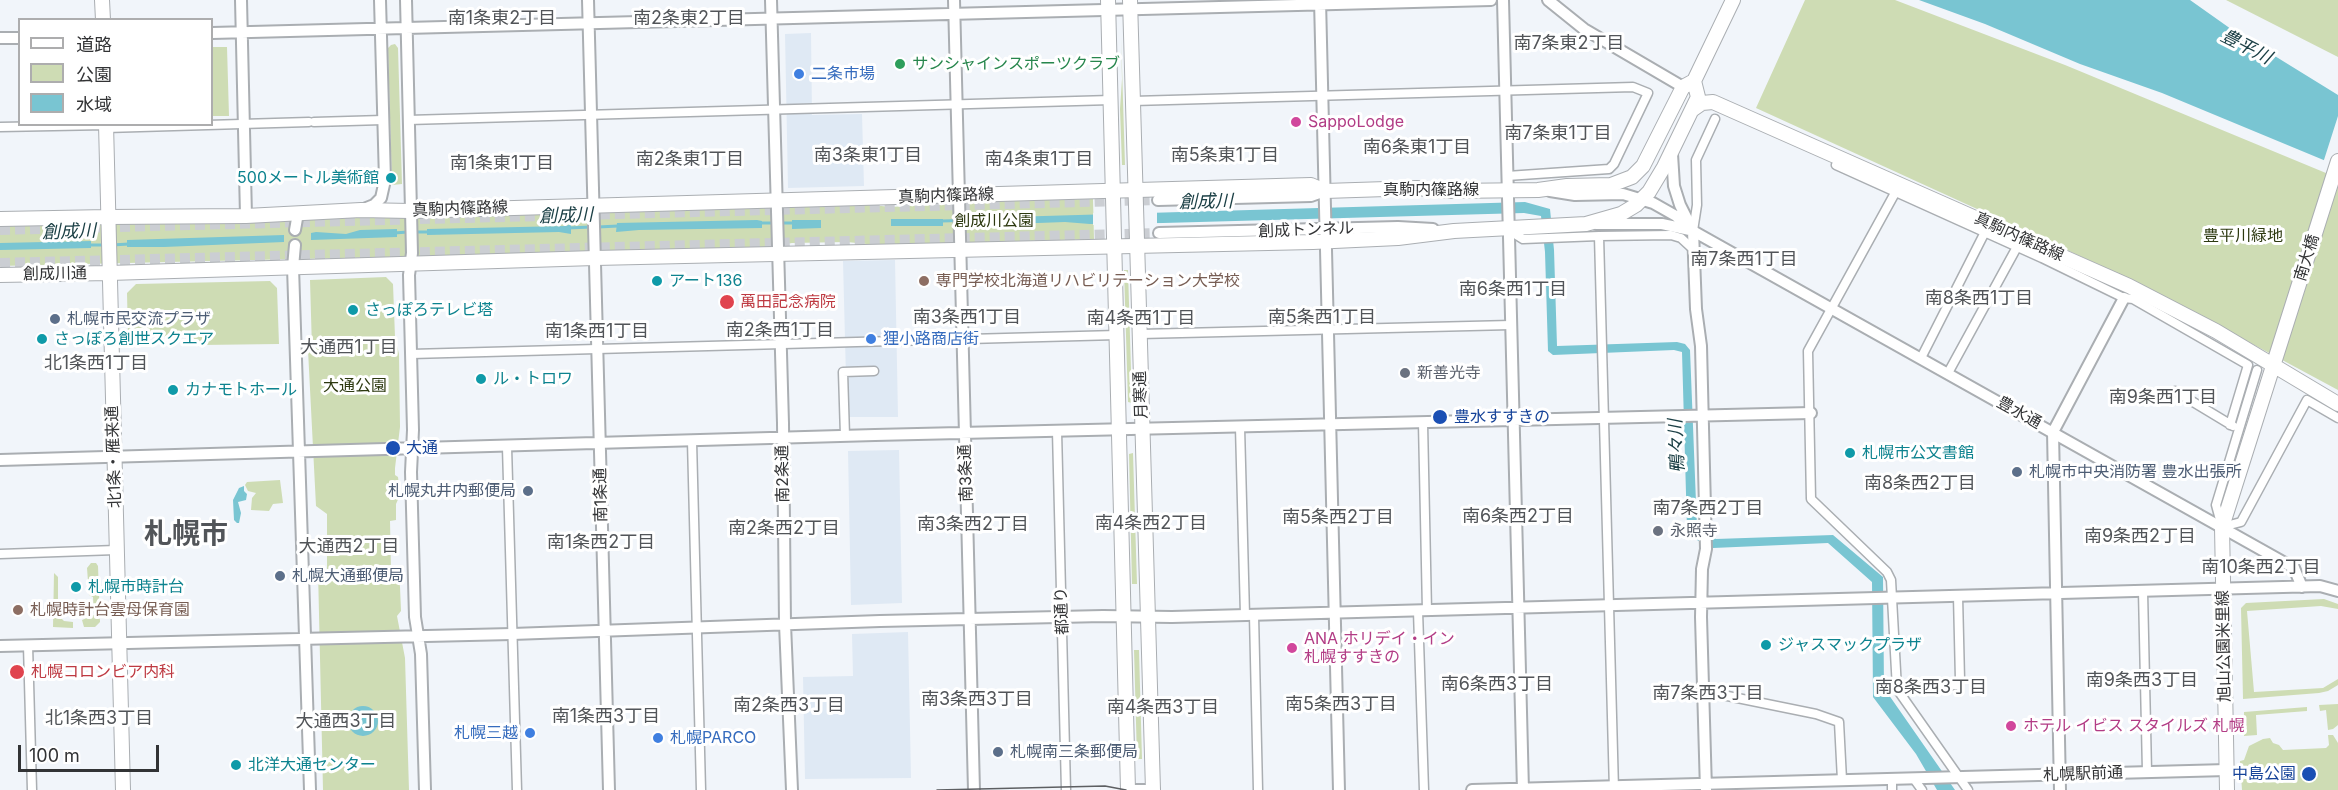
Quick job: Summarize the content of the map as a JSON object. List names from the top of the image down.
{
  "streets": {
    "main road": [
      "真駒内篠路線",
      "南大橋",
      "創成川通",
      "月寒通",
      "北1条・雁来通",
      "旭山公園米里線"
    ],
    "street": [
      "創成トンネル",
      "豊水通",
      "南3条通",
      "南2条通",
      "南1条通",
      "都通り",
      "札幌駅前通"
    ]
  },
  "crossings": [
    ["真駒内篠路線", "創成トンネル"],
    ["真駒内篠路線", "南大橋"],
    ["真駒内篠路線", "月寒通"],
    ["真駒内篠路線", "北1条・雁来通"],
    ["真駒内篠路線", "南3条通"],
    ["真駒内篠路線", "南2条通"],
    ["真駒内篠路線", "南1条通"],
    ["真駒内篠路線", "旭山公園米里線"],
    ["南大橋", "旭山公園米里線"],
    ["創成川通", "北1条・雁来通"],
    ["豊水通", "旭山公園米里線"],
    ["旭山公園米里線", "札幌駅前通"]
  ],
  "districts": [
    "南1条東2丁目",
    "南2条東2丁目",
    "南7条東2丁目",
    "南7条東1丁目",
    "南6条東1丁目",
    "南3条東1丁目",
    "南5条東1丁目",
    "南2条東1丁目",
    "南4条東1丁目",
    "南1条東1丁目",
    "南7条西1丁目",
    "南6条西1丁目",
    "南8条西1丁目",
    "南3条西1丁目",
    "南5条西1丁目",
    "南4条西1丁目",
    "南2条西1丁目",
    "南1条西1丁目",
    "大通西1丁目",
    "北1条西1丁目",
    "南9条西1丁目",
    "南8条西2丁目",
    "南7条西2丁目",
    "南6条西2丁目",
    "南5条西2丁目",
    "南4条西2丁目",
    "南3条西2丁目",
    "南2条西2丁目",
    "札幌市",
    "南9条西2丁目",
    "南1条西2丁目",
    "大通西2丁目",
    "南10条西2丁目",
    "南9条西3丁目",
    "南6条西3丁目",
    "南8条西3丁目",
    "南7条西3丁目",
    "南3条西3丁目",
    "南5条西3丁目",
    "南2条西3丁目",
    "南4条西3丁目",
    "南1条西3丁目",
    "北1条西3丁目",
    "大通西3丁目"
  ],
  "water": ["豊平川", "創成川", "鴨々川"],
  "parks": ["創成川公園", "豊平川緑地", "大通公園"],
  "places": [
    "サンシャインスポーツクラブ",
    "二条市場",
    "SappoLodge",
    "500メートル美術館",
    "アート136",
    "専門学校北海道リハビリテーション大学校",
    "萬田記念病院",
    "さっぽろテレビ塔",
    "札幌市民交流プラザ",
    "さっぽろ創世スクエア",
    "狸小路商店街",
    "新善光寺",
    "ル・トロワ",
    "カナモトホール",
    "豊水すすきの",
    "大通",
    "札幌市公文書館",
    "札幌市中央消防署 豊水出張所",
    "札幌丸井内郵便局",
    "永照寺",
    "札幌大通郵便局",
    "札幌市時計台",
    "札幌時計台雲母保育園",
    "ジャスマックプラザ",
    "ANA ホリデイ・イン 札幌すすきの",
    "札幌コロンビア内科",
    "ホテル イビス スタイルズ 札幌",
    "札幌三越",
    "札幌PARCO",
    "札幌南三条郵便局",
    "北洋大通センター",
    "中島公園"
  ],
  "legend": ["道路", "公園", "水域"],
  "scale_bar": "100 m"
}
